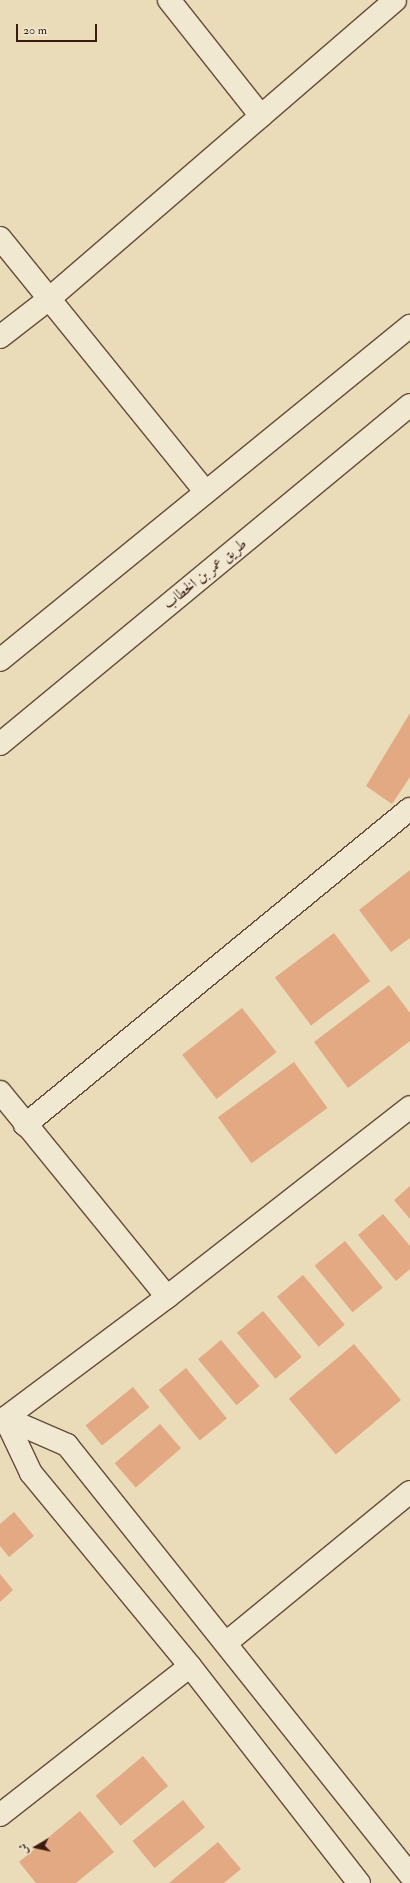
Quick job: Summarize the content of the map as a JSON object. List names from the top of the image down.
{
  "streets": {
    "street": ["طريق عمر بن الخطاب"]
  },
  "scale_bar": "20 m",
  "north": "left"
}
